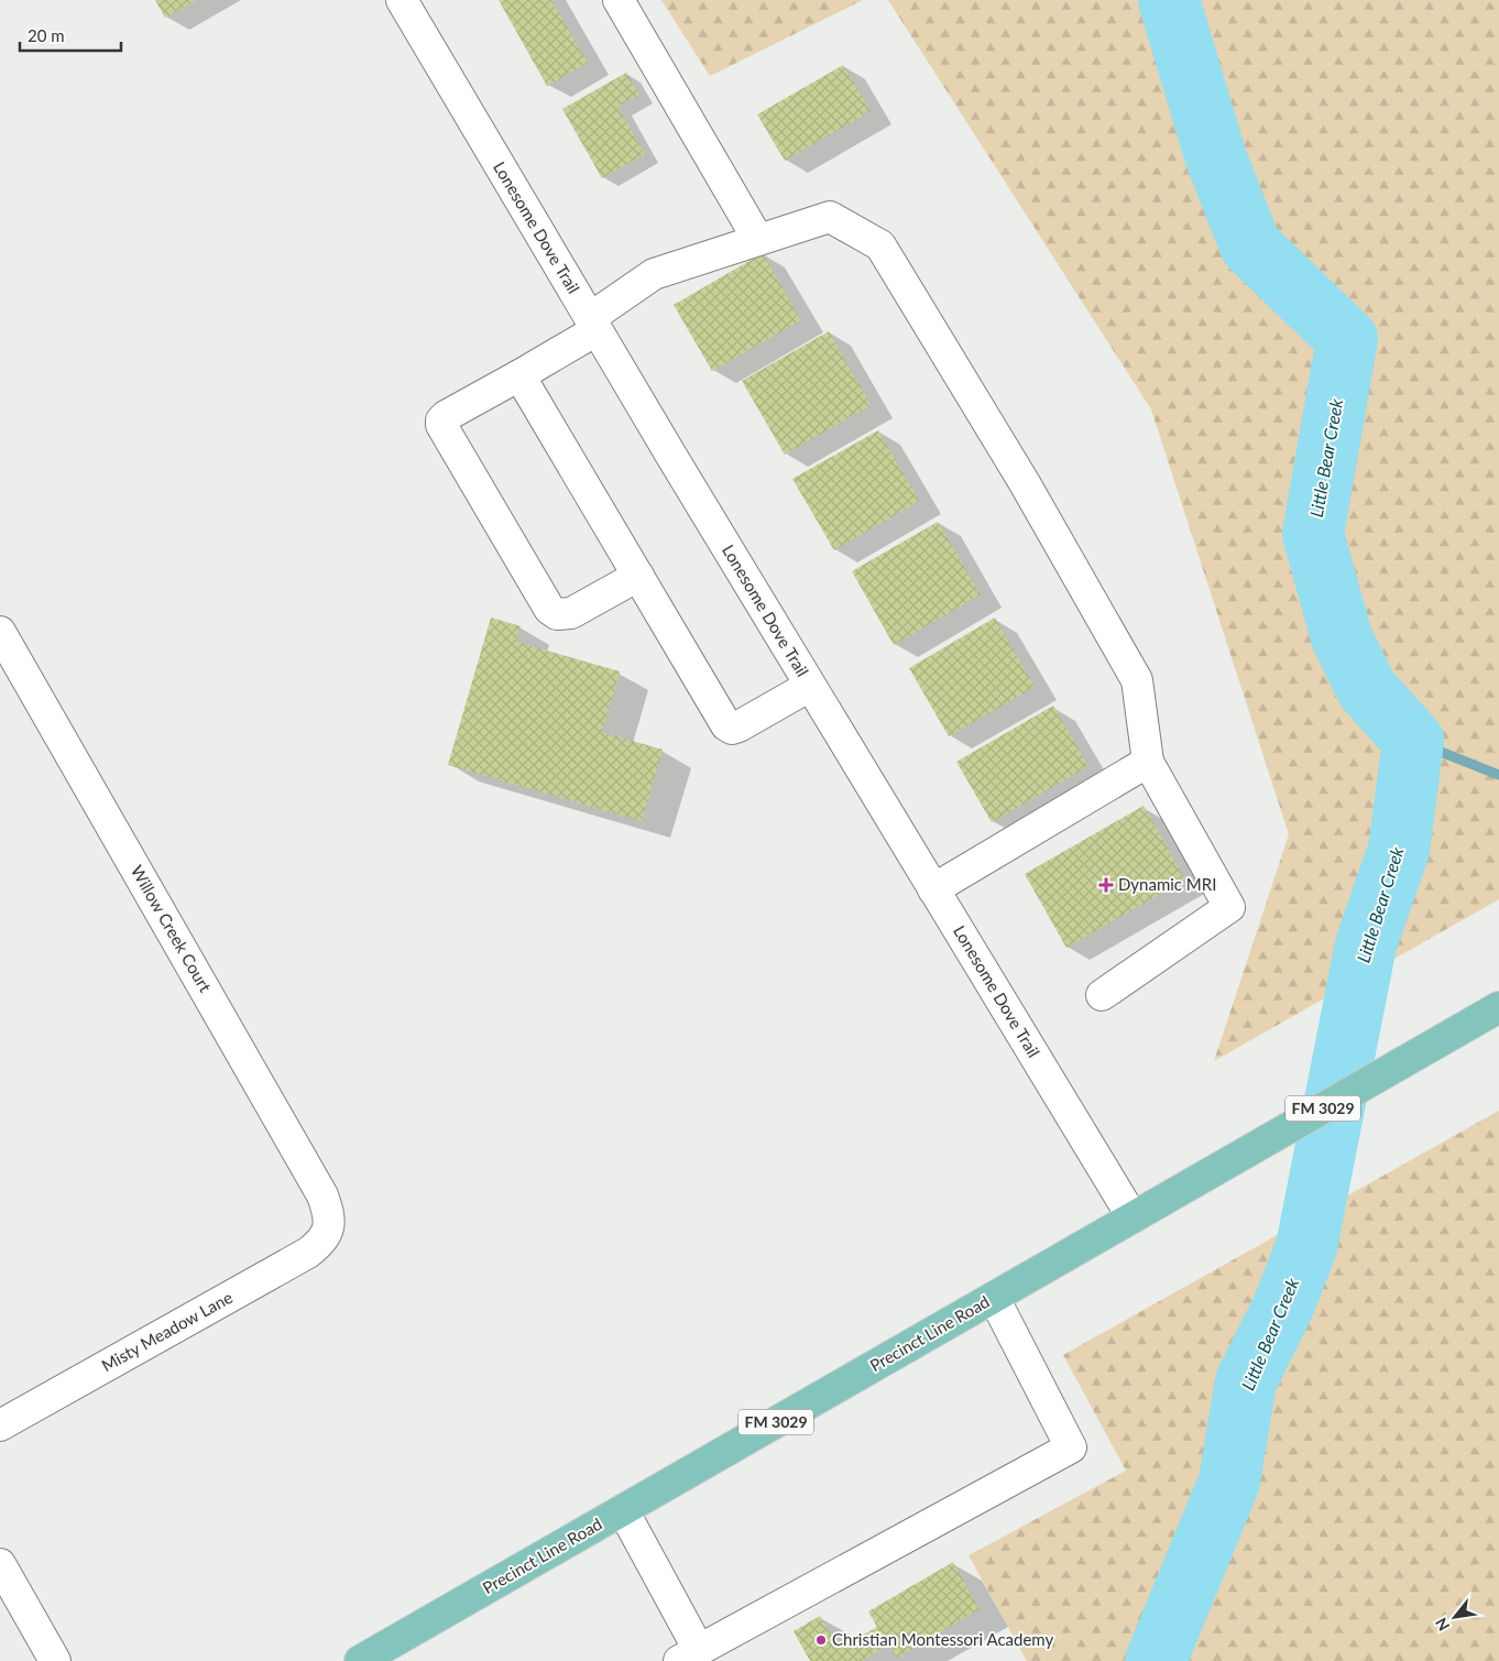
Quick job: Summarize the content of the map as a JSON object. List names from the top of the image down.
{
  "streets": {
    "main road": ["FM 3029", "Precinct Line Road"],
    "street": ["Lonesome Dove Trail", "Willow Creek Court", "Misty Meadow Lane"]
  },
  "crossings": [
    ["Lonesome Dove Trail", "Precinct Line Road"],
    ["Willow Creek Court", "Misty Meadow Lane"]
  ],
  "water": ["Little Bear Creek"],
  "places": {
    "health": ["Dynamic MRI"],
    "other": ["Christian Montessori Academy"]
  },
  "scale_bar": "20 m",
  "north": "bottom left"
}
